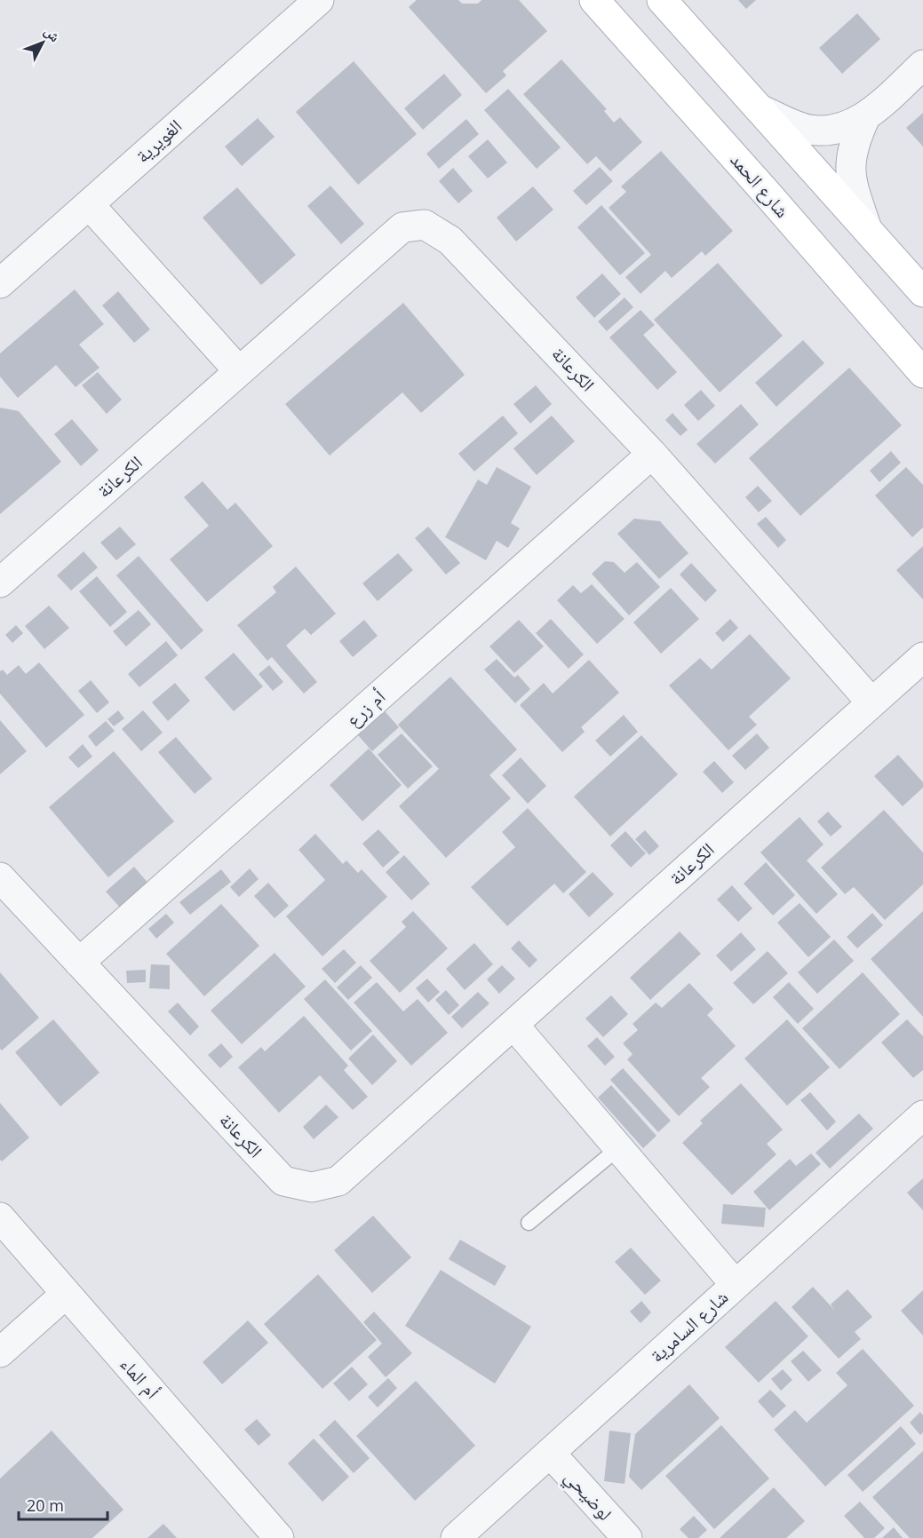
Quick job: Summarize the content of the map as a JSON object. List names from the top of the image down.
{
  "streets": {
    "street": [
      "الغويرية",
      "شارع الحمد",
      "الكرعانة",
      "أم زرع",
      "شارع السامرية",
      "أم الماء",
      "لوضيحي"
    ]
  },
  "crossings": [
    ["الكرعانة", "أم زرع"],
    ["شارع السامرية", "لوضيحي"]
  ],
  "scale_bar": "20 m",
  "north": "top right"
}
